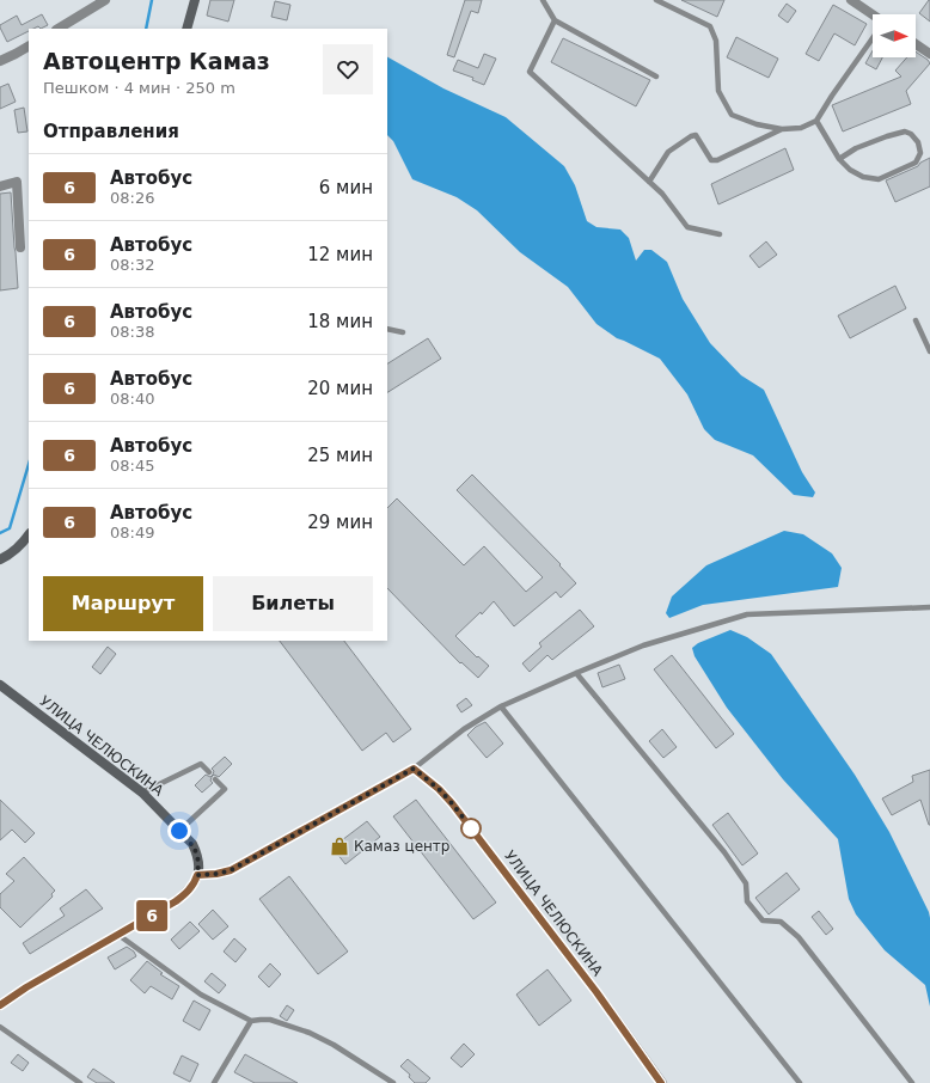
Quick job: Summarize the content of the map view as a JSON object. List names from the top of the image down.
{
  "streets": {
    "street": ["УЛИЦА ЧЕЛЮСКИНА"]
  },
  "places": {
    "shop": ["Камаз центр"]
  },
  "lines": ["bus line 6"],
  "north": "right",
  "page": {
    "on_map": "6",
    "heading": [
      ["Автоцентр Камаз", "Пешком · 4 мин · 250 m"],
      "Отправления"
    ],
    "list": [
      {
        "mark": "6",
        "name": "Автобус",
        "note": "08:26",
        "value": "6 мин"
      },
      {
        "mark": "6",
        "name": "Автобус",
        "note": "08:32",
        "value": "12 мин"
      },
      {
        "mark": "6",
        "name": "Автобус",
        "note": "08:38",
        "value": "18 мин"
      },
      {
        "mark": "6",
        "name": "Автобус",
        "note": "08:40",
        "value": "20 мин"
      },
      {
        "mark": "6",
        "name": "Автобус",
        "note": "08:45",
        "value": "25 мин"
      },
      {
        "mark": "6",
        "name": "Автобус",
        "note": "08:49",
        "value": "29 мин"
      }
    ],
    "buttons": ["Маршрут", "Билеты"]
  }
}
